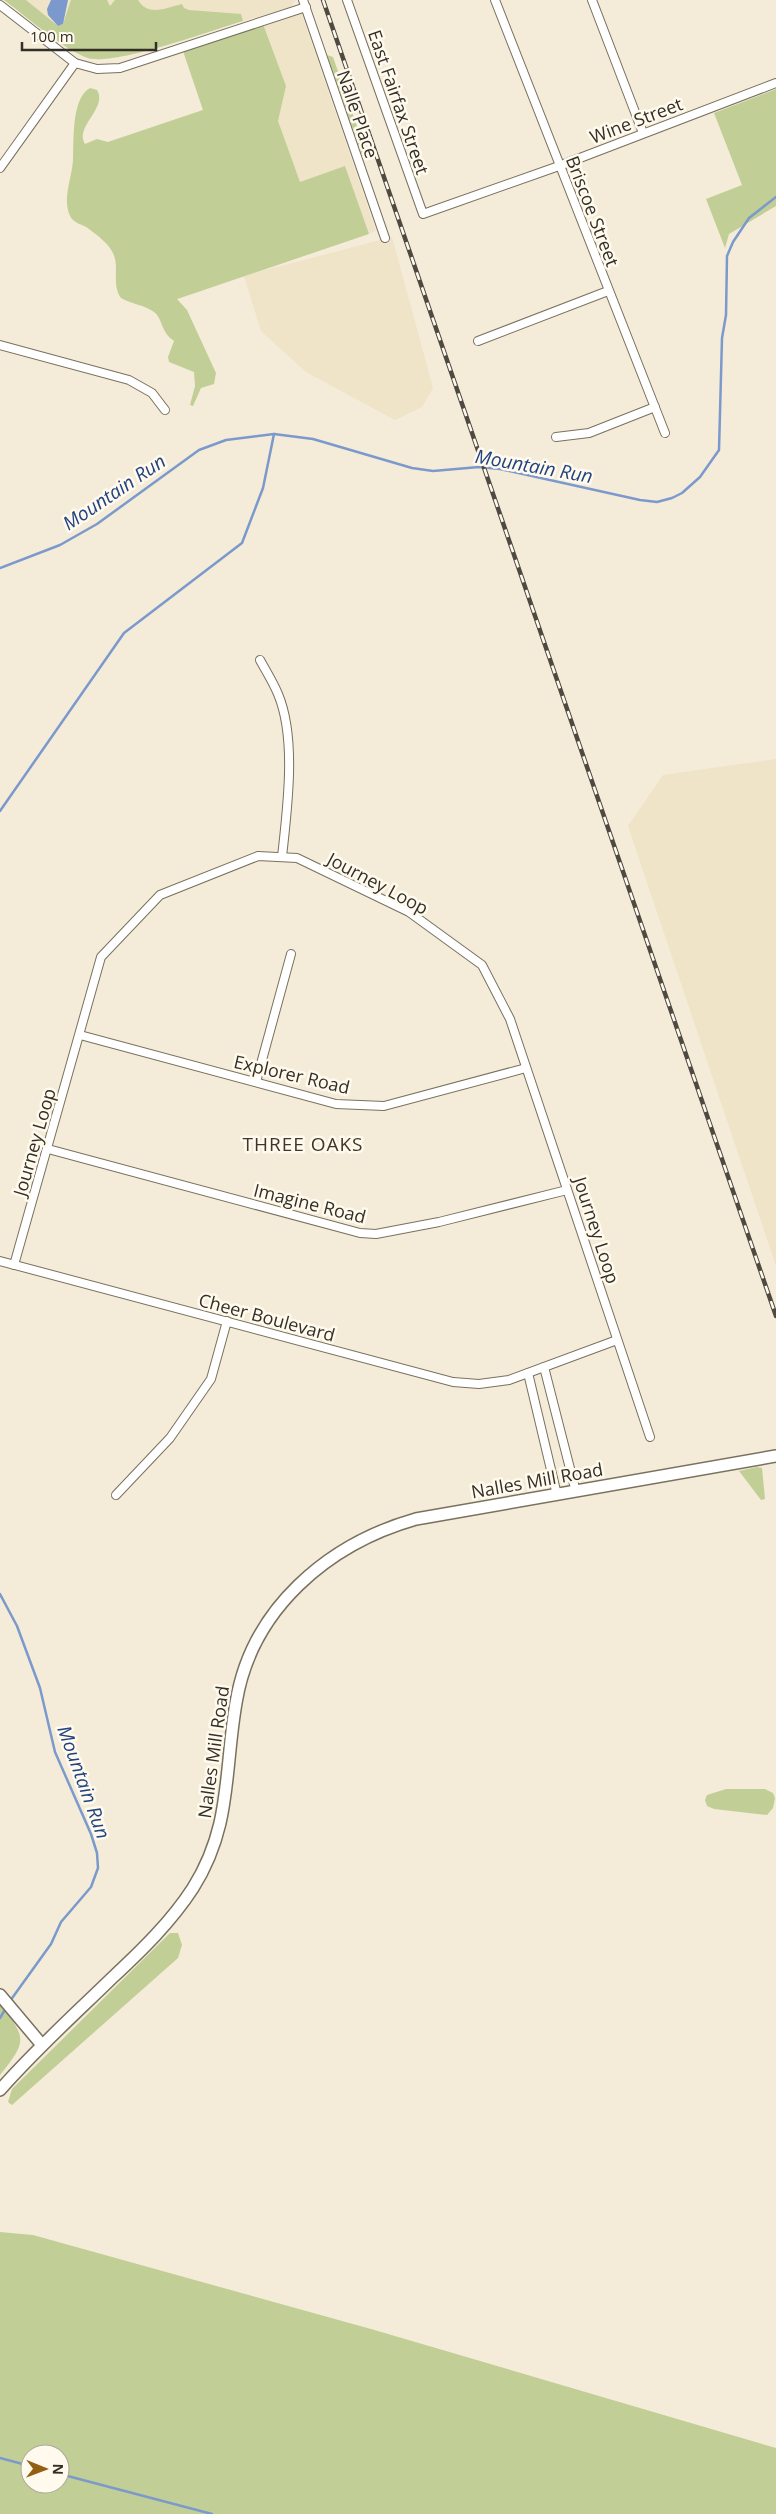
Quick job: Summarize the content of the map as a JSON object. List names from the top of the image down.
{
  "streets": {
    "street": [
      "East Fairfax Street",
      "Nalle Place",
      "Wine Street",
      "Briscoe Street",
      "Journey Loop",
      "Explorer Road",
      "Imagine Road",
      "Cheer Boulevard",
      "Nalles Mill Road"
    ]
  },
  "crossings": [
    ["East Fairfax Street", "Wine Street"],
    ["Wine Street", "Briscoe Street"],
    ["Journey Loop", "Explorer Road"],
    ["Journey Loop", "Imagine Road"],
    ["Journey Loop", "Cheer Boulevard"]
  ],
  "districts": ["THREE OAKS"],
  "water": ["Mountain Run"],
  "scale_bar": "100 m",
  "north": "right"
}
